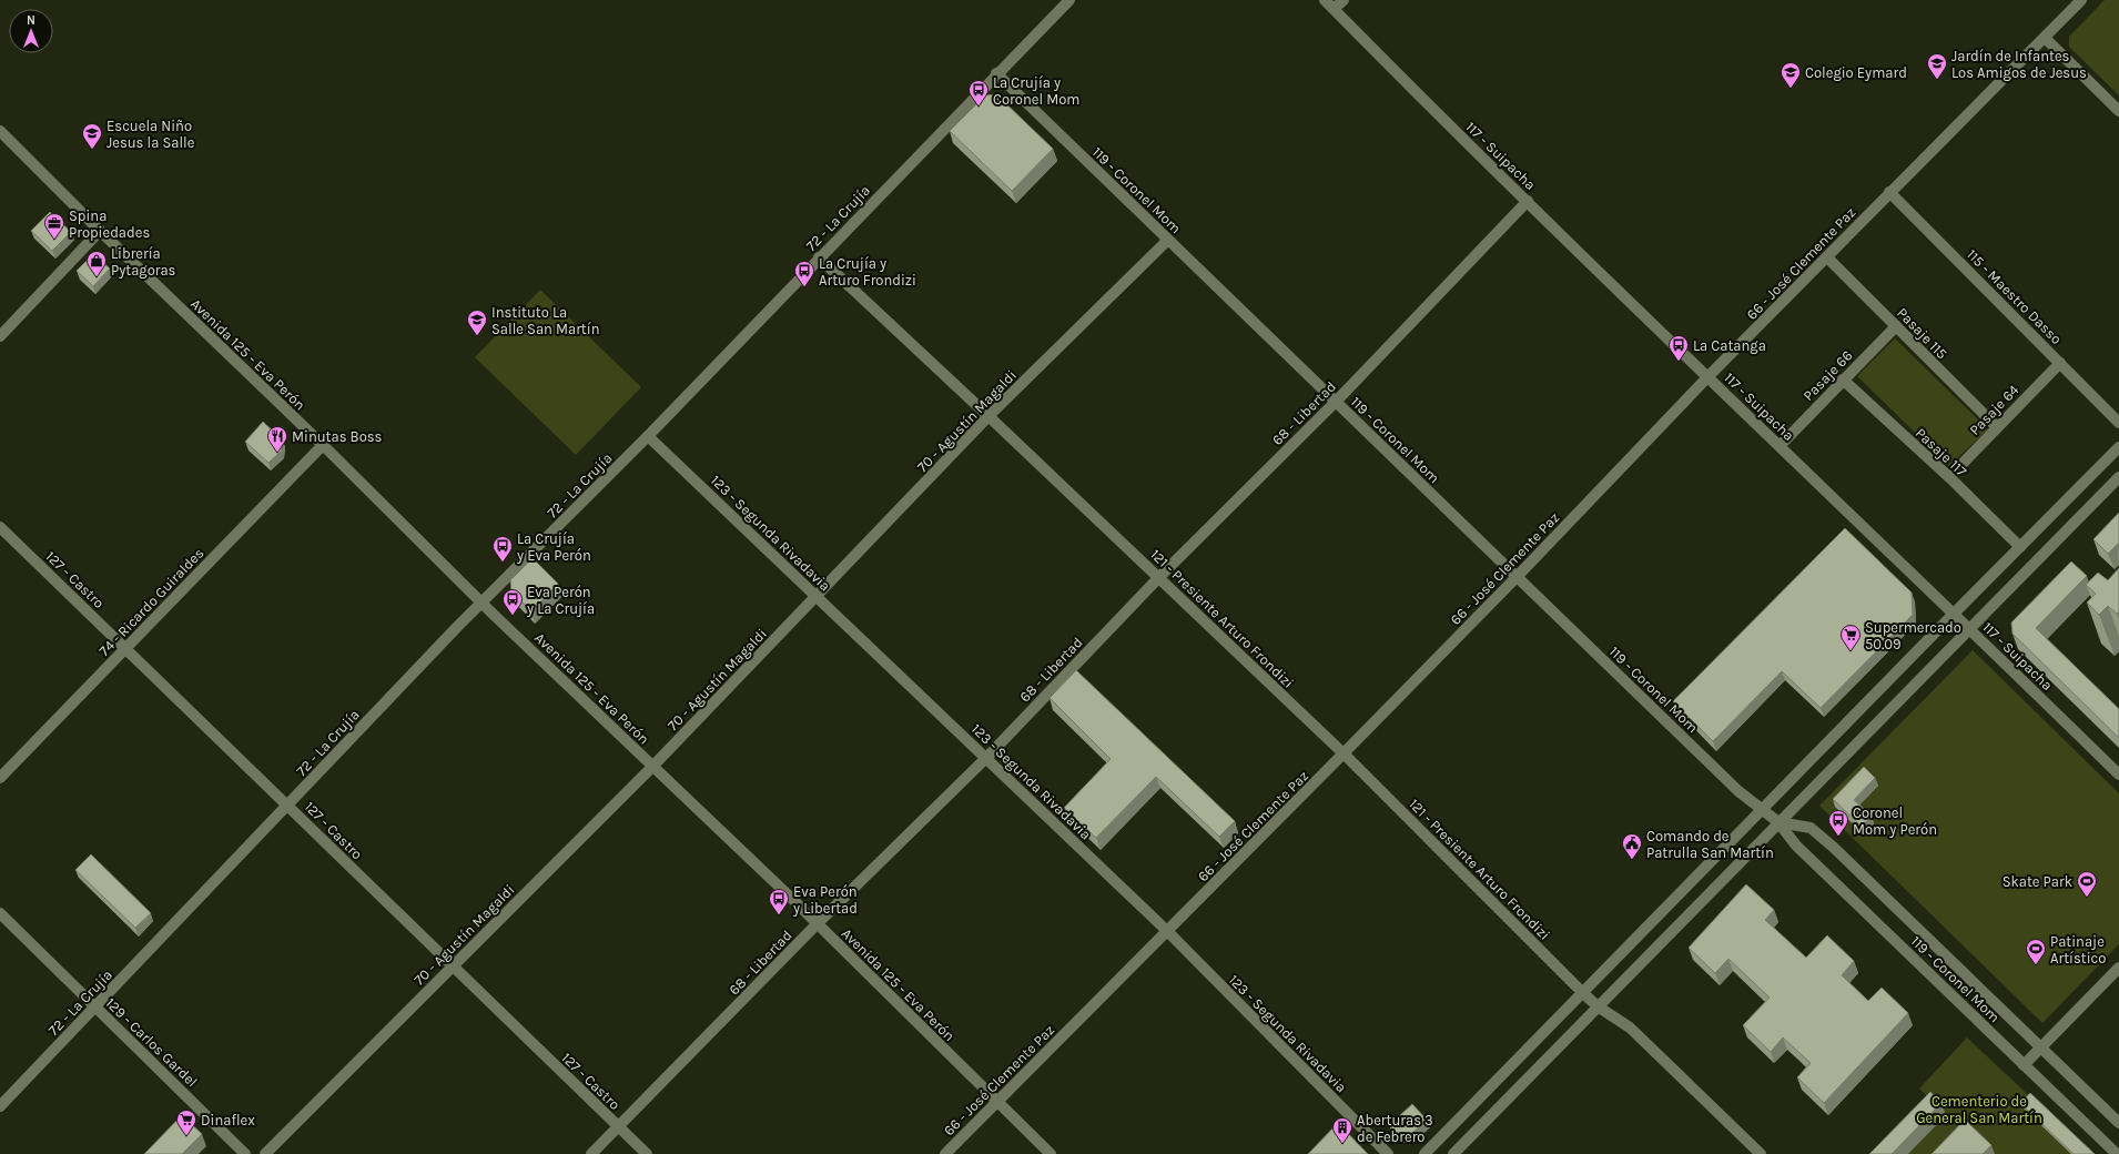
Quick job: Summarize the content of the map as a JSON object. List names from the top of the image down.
{
  "streets": {
    "street": [
      "117 - Suipacha",
      "119 - Coronel Mom",
      "72 - La Crujía",
      "66 - José Clemente Paz",
      "115 - Maestro Dasso",
      "Pasaje 115",
      "Avenida 125 - Eva Perón",
      "Pasaje 66",
      "Pasaje 64",
      "68 - Libertad",
      "70 - Agustín Magaldi",
      "Pasaje 117",
      "123 - Segunda Rivadavia",
      "127 - Castro",
      "74 - Ricardo Guiraldes",
      "121 - Presiente Arturo Frondizi",
      "129 - Carlos Gardel"
    ]
  },
  "crossings": [
    ["117 - Suipacha", "66 - José Clemente Paz"],
    ["117 - Suipacha", "Pasaje 66"],
    ["117 - Suipacha", "68 - Libertad"],
    ["119 - Coronel Mom", "72 - La Crujía"],
    ["119 - Coronel Mom", "66 - José Clemente Paz"],
    ["119 - Coronel Mom", "68 - Libertad"],
    ["119 - Coronel Mom", "70 - Agustín Magaldi"],
    ["72 - La Crujía", "Avenida 125 - Eva Perón"],
    ["72 - La Crujía", "123 - Segunda Rivadavia"],
    ["72 - La Crujía", "127 - Castro"],
    ["72 - La Crujía", "121 - Presiente Arturo Frondizi"],
    ["72 - La Crujía", "129 - Carlos Gardel"],
    ["66 - José Clemente Paz", "115 - Maestro Dasso"],
    ["66 - José Clemente Paz", "Pasaje 115"],
    ["66 - José Clemente Paz", "Avenida 125 - Eva Perón"],
    ["66 - José Clemente Paz", "123 - Segunda Rivadavia"],
    ["66 - José Clemente Paz", "121 - Presiente Arturo Frondizi"],
    ["115 - Maestro Dasso", "Pasaje 64"],
    ["Pasaje 115", "Pasaje 66"],
    ["Pasaje 115", "Pasaje 64"],
    ["Avenida 125 - Eva Perón", "68 - Libertad"],
    ["Avenida 125 - Eva Perón", "70 - Agustín Magaldi"],
    ["Avenida 125 - Eva Perón", "74 - Ricardo Guiraldes"],
    ["Pasaje 66", "Pasaje 117"],
    ["Pasaje 64", "Pasaje 117"],
    ["68 - Libertad", "123 - Segunda Rivadavia"],
    ["68 - Libertad", "127 - Castro"],
    ["68 - Libertad", "121 - Presiente Arturo Frondizi"],
    ["70 - Agustín Magaldi", "123 - Segunda Rivadavia"],
    ["70 - Agustín Magaldi", "127 - Castro"],
    ["70 - Agustín Magaldi", "121 - Presiente Arturo Frondizi"],
    ["127 - Castro", "74 - Ricardo Guiraldes"]
  ],
  "parks": ["Cementerio de General San Martín"],
  "places": {
    "school or university": [
      "Jardín de Infantes Los Amigos de Jesus",
      "Colegio Eymard",
      "Escuela Niño Jesus la Salle",
      "Instituto La Salle San Martín"
    ],
    "bus stop": [
      "La Crujía y Coronel Mom",
      "La Crujía y Arturo Frondizi",
      "La Catanga",
      "La Crujía y Eva Perón",
      "Eva Perón y La Crujía",
      "Coronel Mom y Perón",
      "Eva Perón y Libertad"
    ],
    "office": ["Spina Propiedades"],
    "shop": ["Librería Pytagoras"],
    "restaurant": ["Minutas Boss"],
    "supermarket": ["Supermercado 50.09", "Dinaflex"],
    "public building": ["Comando de Patrulla San Martín"],
    "sports": ["Skate Park", "Patinaje Artístico"],
    "building": ["Aberturas 3 de Febrero"]
  },
  "north": "top"
}
